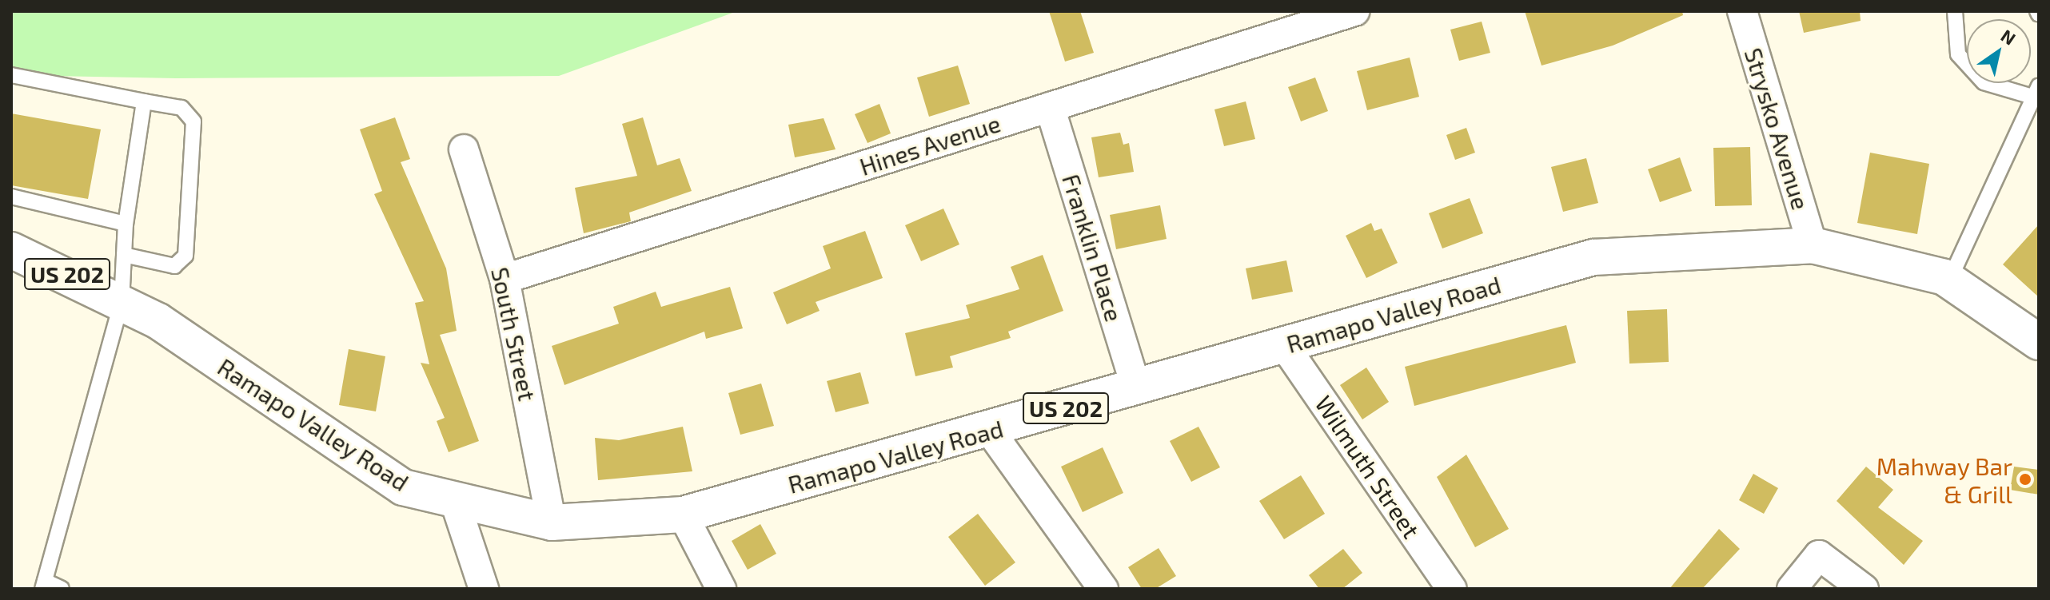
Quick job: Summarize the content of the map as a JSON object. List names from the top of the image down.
{
  "streets": {
    "main road": ["US 202", "Ramapo Valley Road"],
    "street": [
      "Strysko Avenue",
      "Hines Avenue",
      "Franklin Place",
      "South Street",
      "Wilmuth Street"
    ]
  },
  "crossings": [
    ["Strysko Avenue", "Ramapo Valley Road"],
    ["Hines Avenue", "Franklin Place"],
    ["Hines Avenue", "South Street"],
    ["Franklin Place", "Ramapo Valley Road"],
    ["Ramapo Valley Road", "South Street"],
    ["Ramapo Valley Road", "Wilmuth Street"]
  ],
  "places": ["Mahway Bar & Grill"],
  "north": "top right"
}
